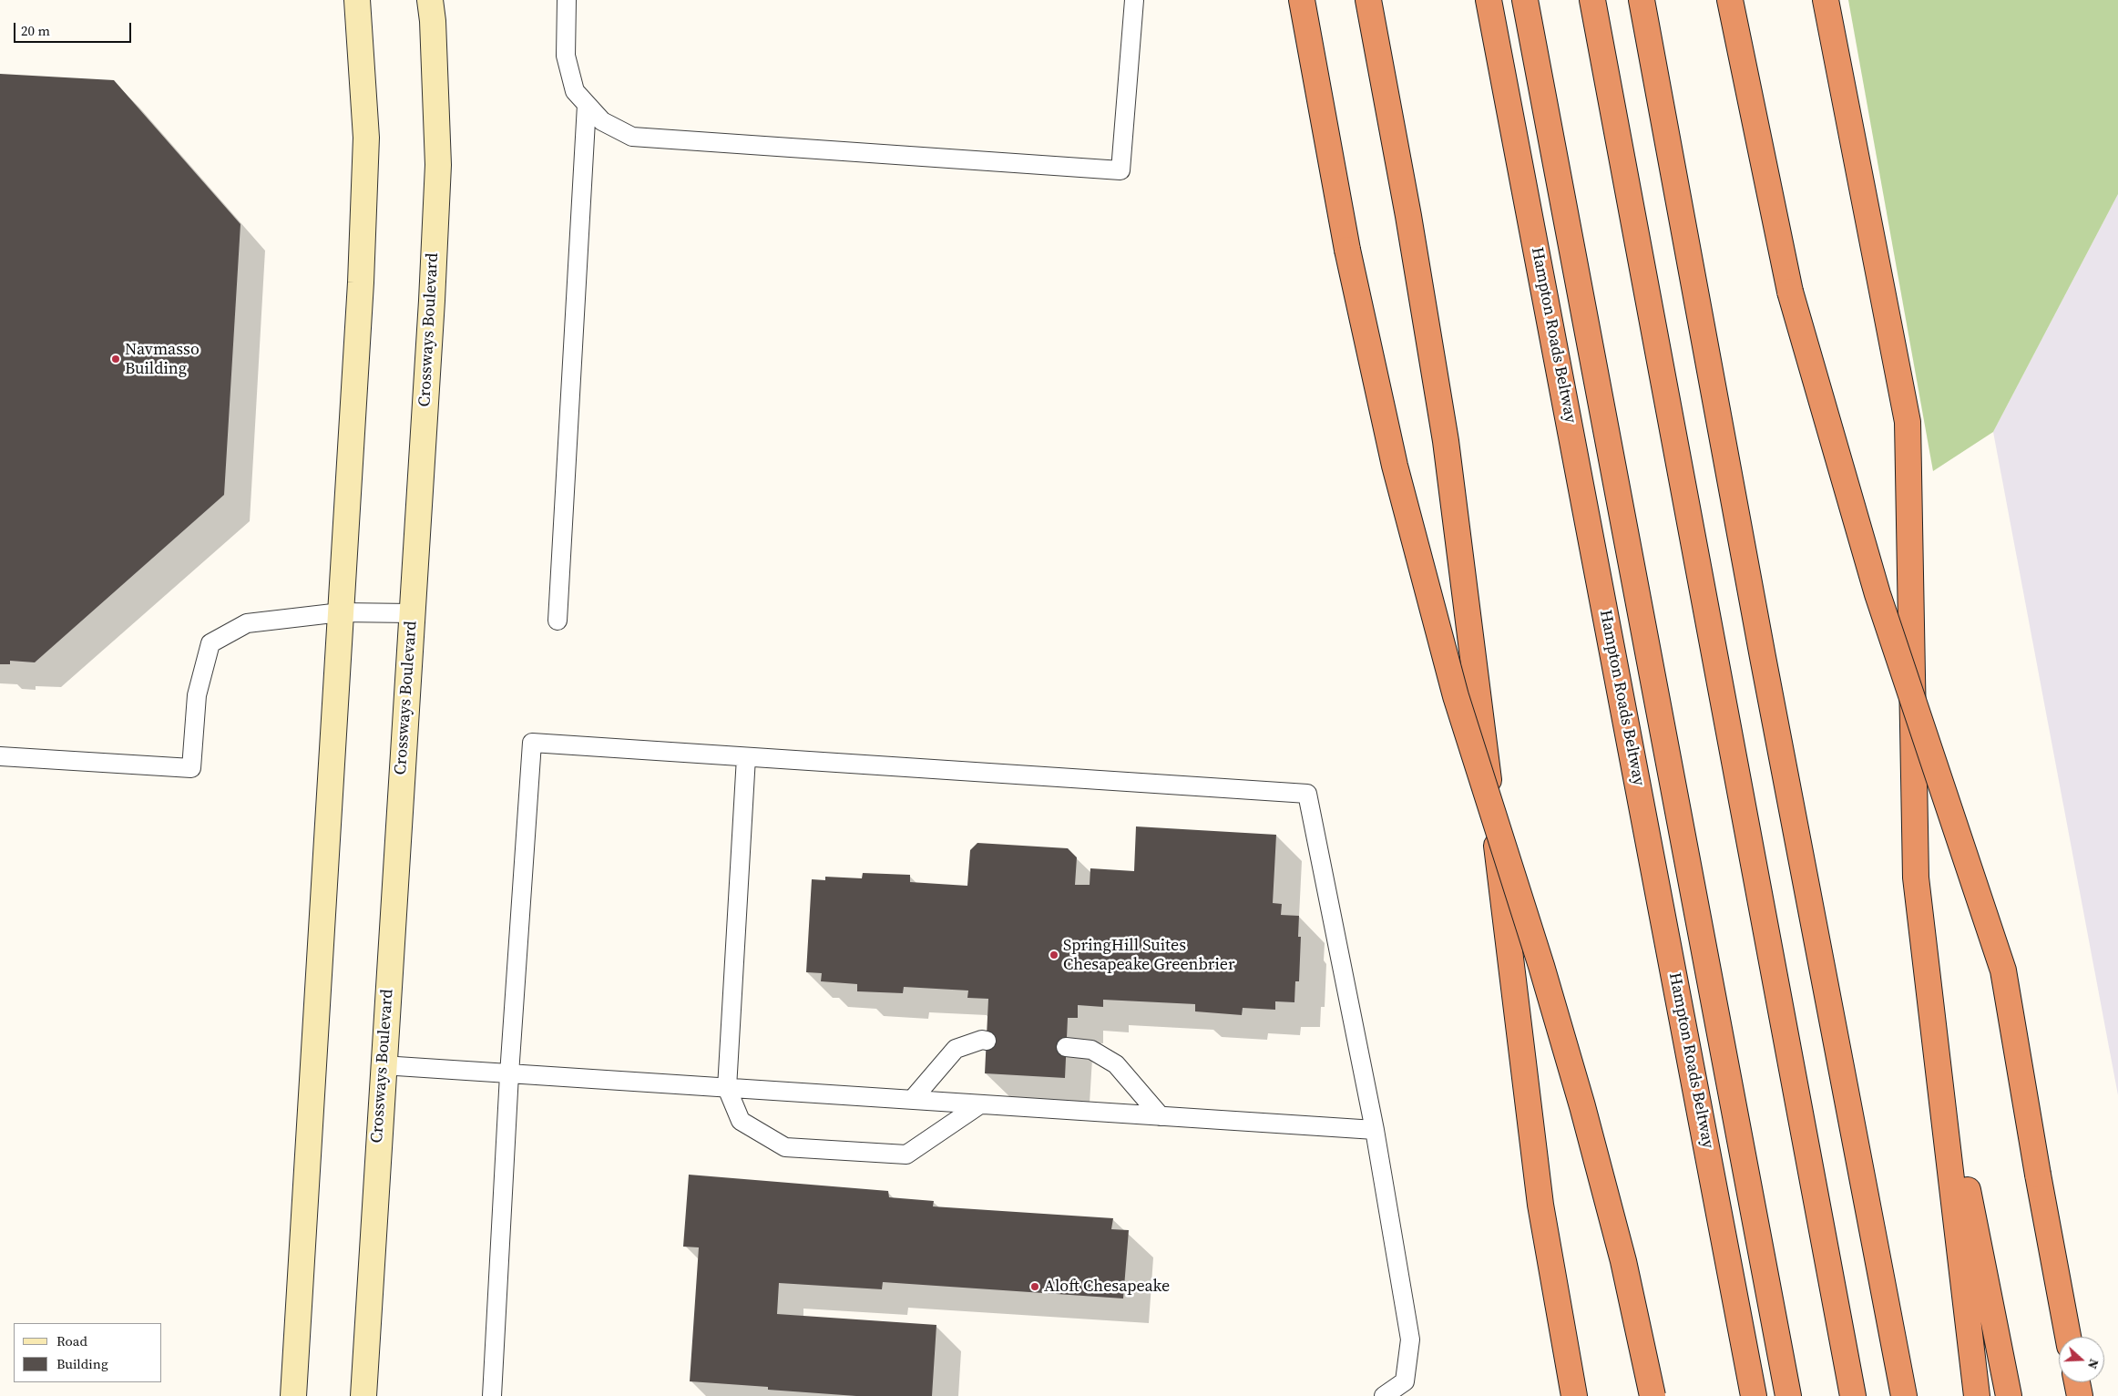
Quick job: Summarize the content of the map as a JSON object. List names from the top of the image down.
{
  "streets": {
    "highway": ["Hampton Roads Beltway"],
    "street": ["Crossways Boulevard"]
  },
  "places": ["Navmasso Building", "SpringHill Suites Chesapeake Greenbrier", "Aloft Chesapeake"],
  "legend": ["Road", "Building"],
  "scale_bar": "20 m",
  "north": "right"
}
